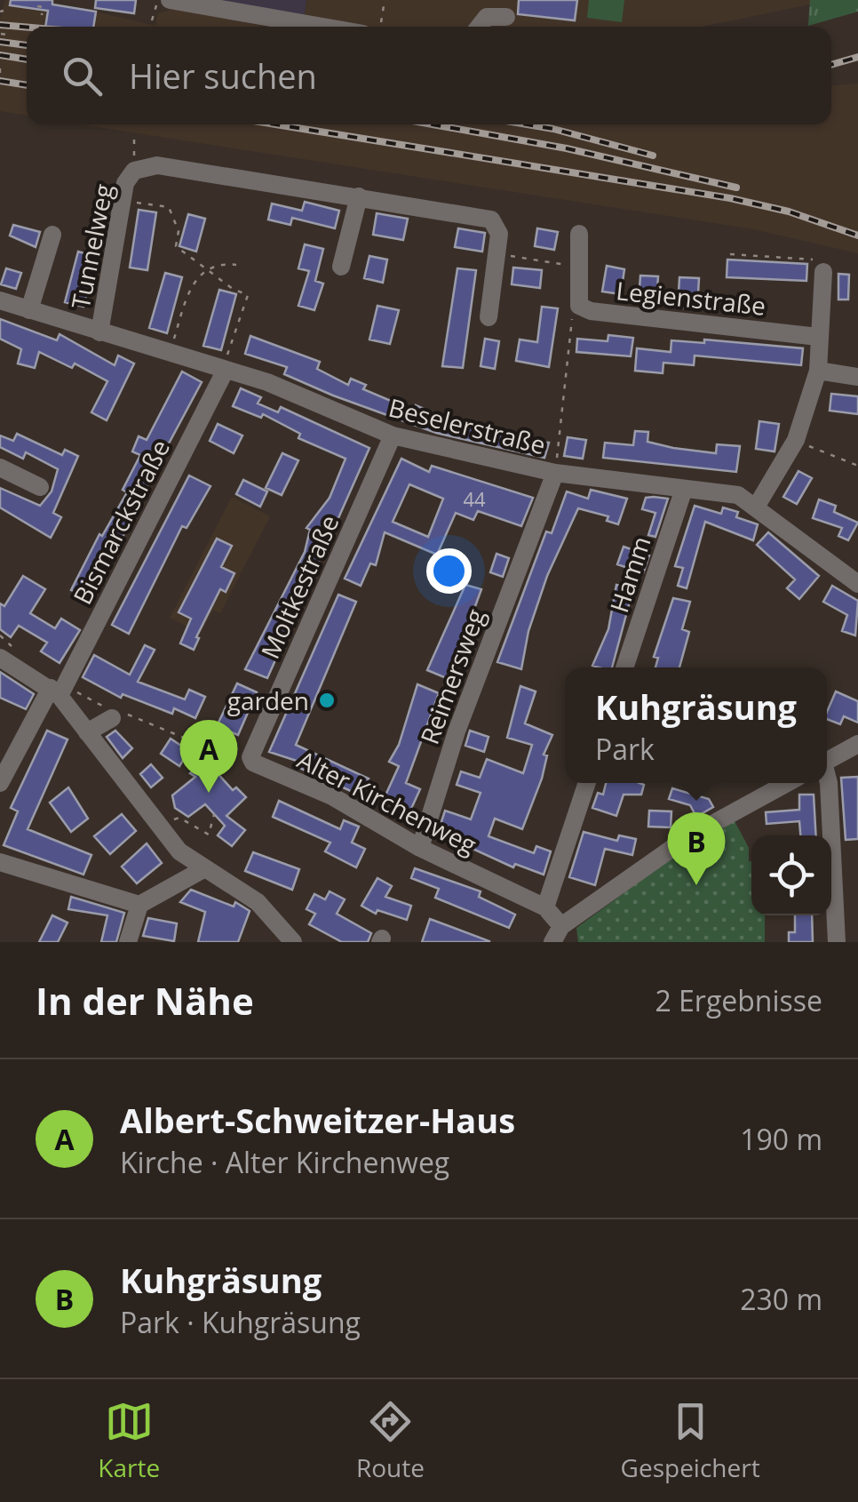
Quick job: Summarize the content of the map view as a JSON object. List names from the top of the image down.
{
  "streets": {
    "street": [
      "Tunnelweg",
      "Legienstraße",
      "Beselerstraße",
      "Bismarckstraße",
      "Hamm",
      "Moltkestraße",
      "Reimersweg",
      "Alter Kirchenweg"
    ]
  },
  "crossings": [
    ["Tunnelweg", "Beselerstraße"],
    ["Beselerstraße", "Bismarckstraße"],
    ["Beselerstraße", "Hamm"],
    ["Beselerstraße", "Moltkestraße"],
    ["Beselerstraße", "Reimersweg"],
    ["Moltkestraße", "Alter Kirchenweg"],
    ["Reimersweg", "Alter Kirchenweg"]
  ],
  "places": ["garden"],
  "house_numbers": ["44"],
  "page": {
    "search": "Hier suchen",
    "popup": ["Kuhgräsung", "Park"],
    "pins": ["A", "B"],
    "heading": ["In der Nähe", "2 Ergebnisse"],
    "list": [
      {
        "mark": "A",
        "name": "Albert-Schweitzer-Haus",
        "note": "Kirche · Alter Kirchenweg",
        "value": "190 m"
      },
      {
        "mark": "B",
        "name": "Kuhgräsung",
        "note": "Park · Kuhgräsung",
        "value": "230 m"
      }
    ],
    "nav": ["Karte", "Route", "Gespeichert"]
  }
}
